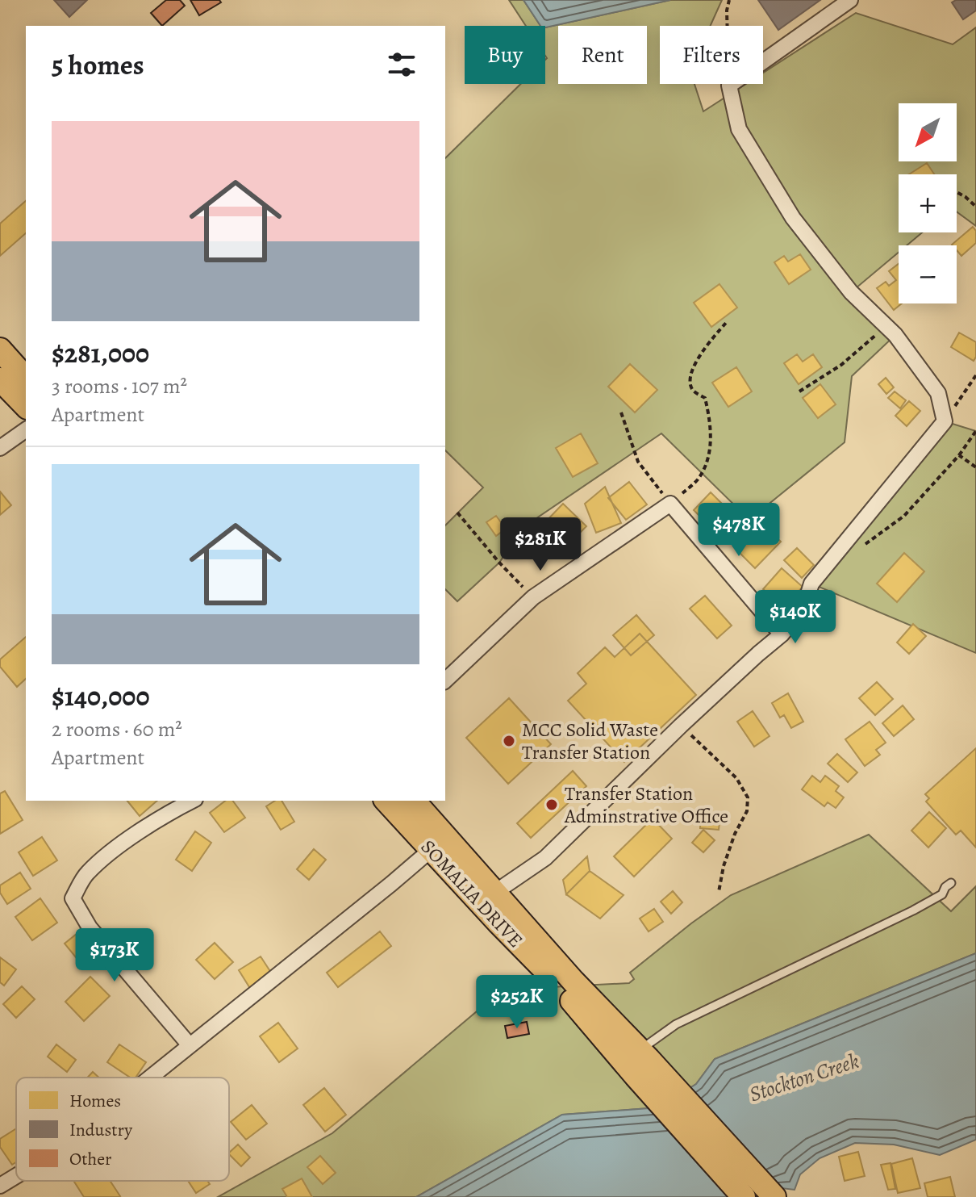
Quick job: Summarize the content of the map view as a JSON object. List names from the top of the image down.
{
  "streets": {
    "main road": ["SOMALIA DRIVE"]
  },
  "water": ["Stockton Creek"],
  "places": ["MCC Solid Waste Transfer Station", "Transfer Station Adminstrative Office"],
  "legend": ["Homes", "Industry", "Other"],
  "north": "bottom left",
  "page": {
    "chip": ["Buy", "Rent", "Filters"],
    "heading": "5 homes",
    "map_buttons": ["+", "−"],
    "list": [
      {
        "name": "$281,000",
        "note": "3 rooms · 107 m² · Apartment"
      },
      {
        "name": "$140,000",
        "note": "2 rooms · 60 m² · Apartment"
      }
    ],
    "price": [
      "$478K",
      "$281K",
      "$140K",
      "$173K",
      "$252K"
    ]
  }
}
